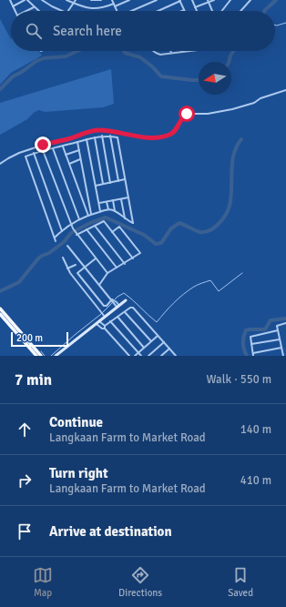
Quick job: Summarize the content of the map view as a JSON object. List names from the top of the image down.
{
  "scale_bar": "200 m",
  "north": "left",
  "page": {
    "search": "Search here",
    "scale": "200 m",
    "heading": ["7 min", "Walk · 550 m"],
    "list": [
      ["Continue", "Langkaan Farm to Market Road", "140 m"],
      ["Turn right", "Langkaan Farm to Market Road", "410 m"],
      "Arrive at destination"
    ],
    "nav": ["Map", "Directions", "Saved"]
  }
}
